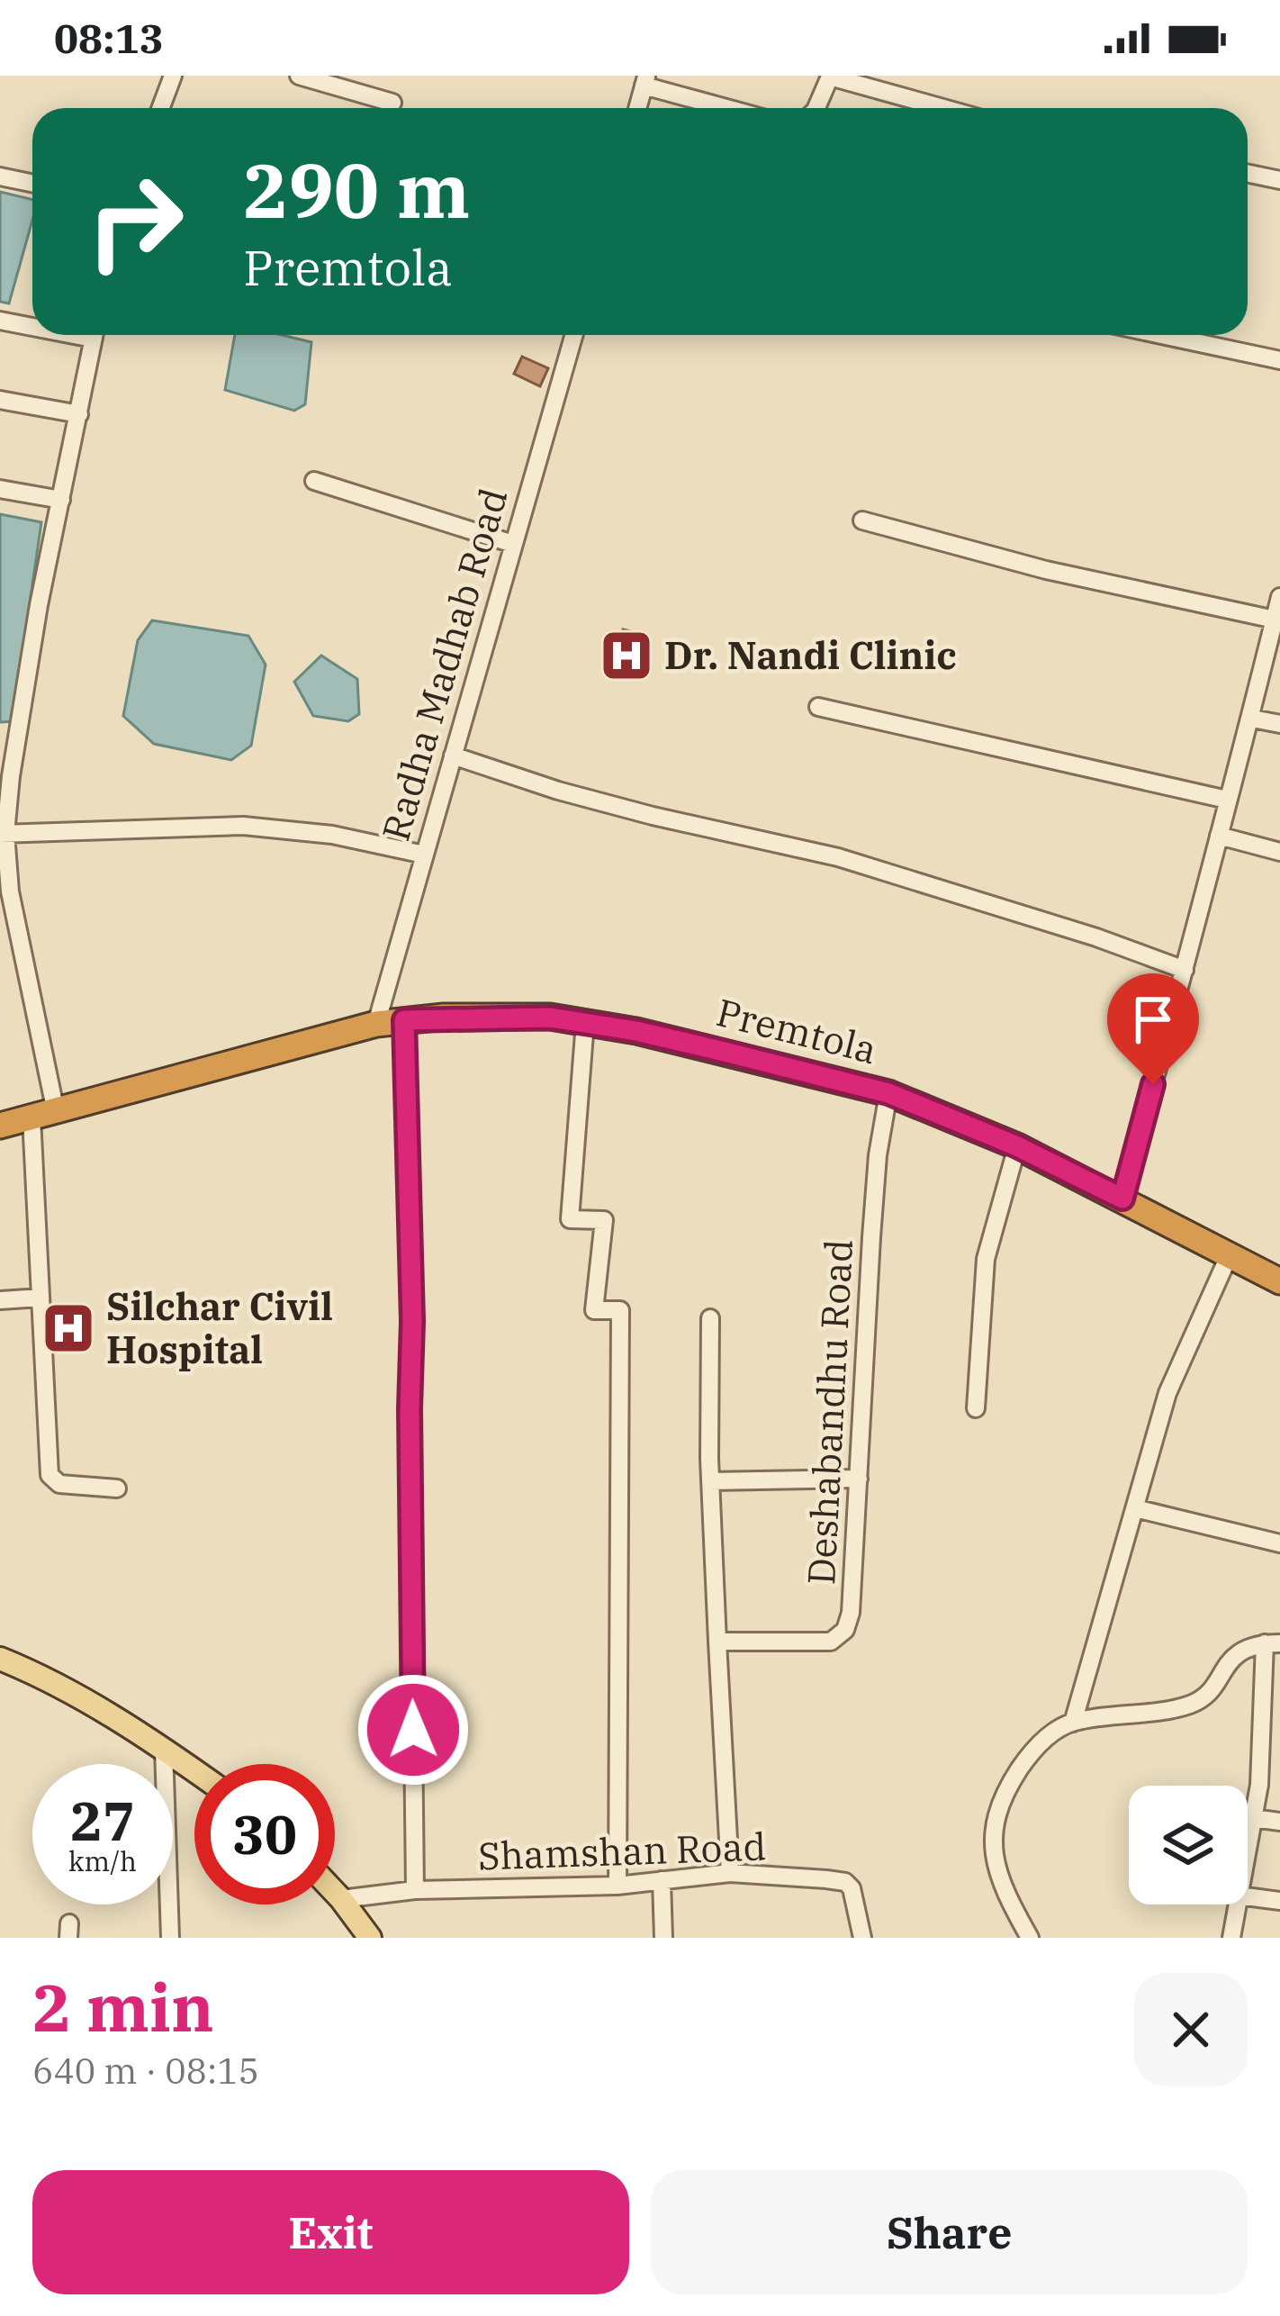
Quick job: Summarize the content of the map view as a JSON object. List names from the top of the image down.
{
  "streets": {
    "highway": ["Premtola"],
    "street": ["Radha Madhab Road", "Deshabandhu Road", "Shamshan Road"]
  },
  "crossings": [
    ["Radha Madhab Road", "Premtola"],
    ["Premtola", "Deshabandhu Road"]
  ],
  "places": {
    "hospital": ["Dr. Nandi Clinic", "Silchar Civil Hospital"]
  },
  "page": {
    "status": "08:13",
    "turn": ["290 m", "Premtola"],
    "speed": "27 km/h",
    "limit": "30",
    "heading": ["2 min", "640 m · 08:15"],
    "buttons": ["Exit", "Share"]
  }
}
